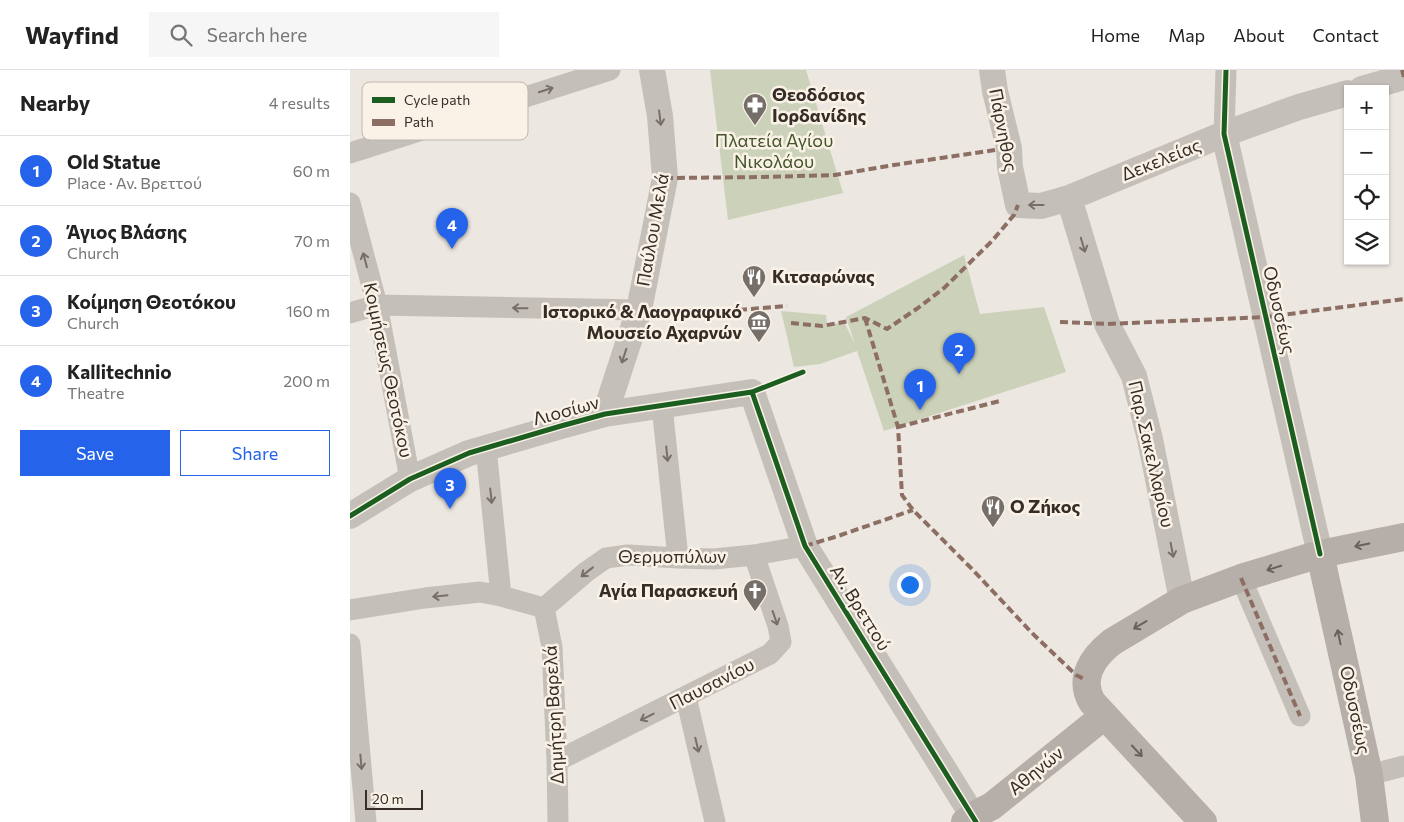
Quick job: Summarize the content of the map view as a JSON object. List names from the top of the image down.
{
  "streets": {
    "main road": ["Οδυσσέως", "Αθηνών"],
    "street": [
      "Πάρνηθος",
      "Δεκελείας",
      "Παύλου Μελά",
      "Κοιμήσεως Θεοτόκου",
      "Λιοσίων",
      "Παρ. Σακελλαρίου",
      "Θερμοπύλων",
      "Αν. Βρεττού",
      "Παυσανίου",
      "Δημήτρη Βαρελά"
    ]
  },
  "crossings": [
    ["Πάρνηθος", "Δεκελείας"],
    ["Δεκελείας", "Οδυσσέως"],
    ["Δεκελείας", "Παρ. Σακελλαρίου"],
    ["Παύλου Μελά", "Λιοσίων"],
    ["Κοιμήσεως Θεοτόκου", "Λιοσίων"],
    ["Λιοσίων", "Αν. Βρεττού"],
    ["Θερμοπύλων", "Αν. Βρεττού"],
    ["Θερμοπύλων", "Παυσανίου"],
    ["Θερμοπύλων", "Δημήτρη Βαρελά"],
    ["Αν. Βρεττού", "Αθηνών"],
    ["Παυσανίου", "Δημήτρη Βαρελά"]
  ],
  "one_way": [
    "Παύλου Μελά",
    "Κοιμήσεως Θεοτόκου",
    "Παρ. Σακελλαρίου",
    "Θερμοπύλων",
    "Παυσανίου"
  ],
  "parks": ["Πλατεία Αγίου Νικολάου"],
  "places": {
    "pharmacy": ["Θεοδόσιος Ιορδανίδης"],
    "restaurant": ["Κιτσαρώνας", "Ο Ζήκος"],
    "museum": ["Ιστορικό & Λαογραφικό Μουσείο Αχαρνών"],
    "church": ["Αγία Παρασκευή"]
  },
  "legend": ["Cycle path", "Path"],
  "scale_bar": "20 m",
  "page": {
    "header": "Wayfind",
    "search": "Search here",
    "nav": [
      "Home",
      "Map",
      "About",
      "Contact"
    ],
    "heading": ["Nearby", "4 results"],
    "map_buttons": ["+", "−"],
    "list": [
      {
        "mark": "1",
        "name": "Old Statue",
        "note": "Place · Αν. Βρεττού",
        "value": "60 m"
      },
      {
        "mark": "2",
        "name": "Άγιος Βλάσης",
        "note": "Church",
        "value": "70 m"
      },
      {
        "mark": "3",
        "name": "Κοίμηση Θεοτόκου",
        "note": "Church",
        "value": "160 m"
      },
      {
        "mark": "4",
        "name": "Kallitechnio",
        "note": "Theatre",
        "value": "200 m"
      }
    ],
    "pins": [
      "4",
      "2",
      "1",
      "3"
    ],
    "buttons": ["Save", "Share"],
    "scale": "20 m"
  }
}
